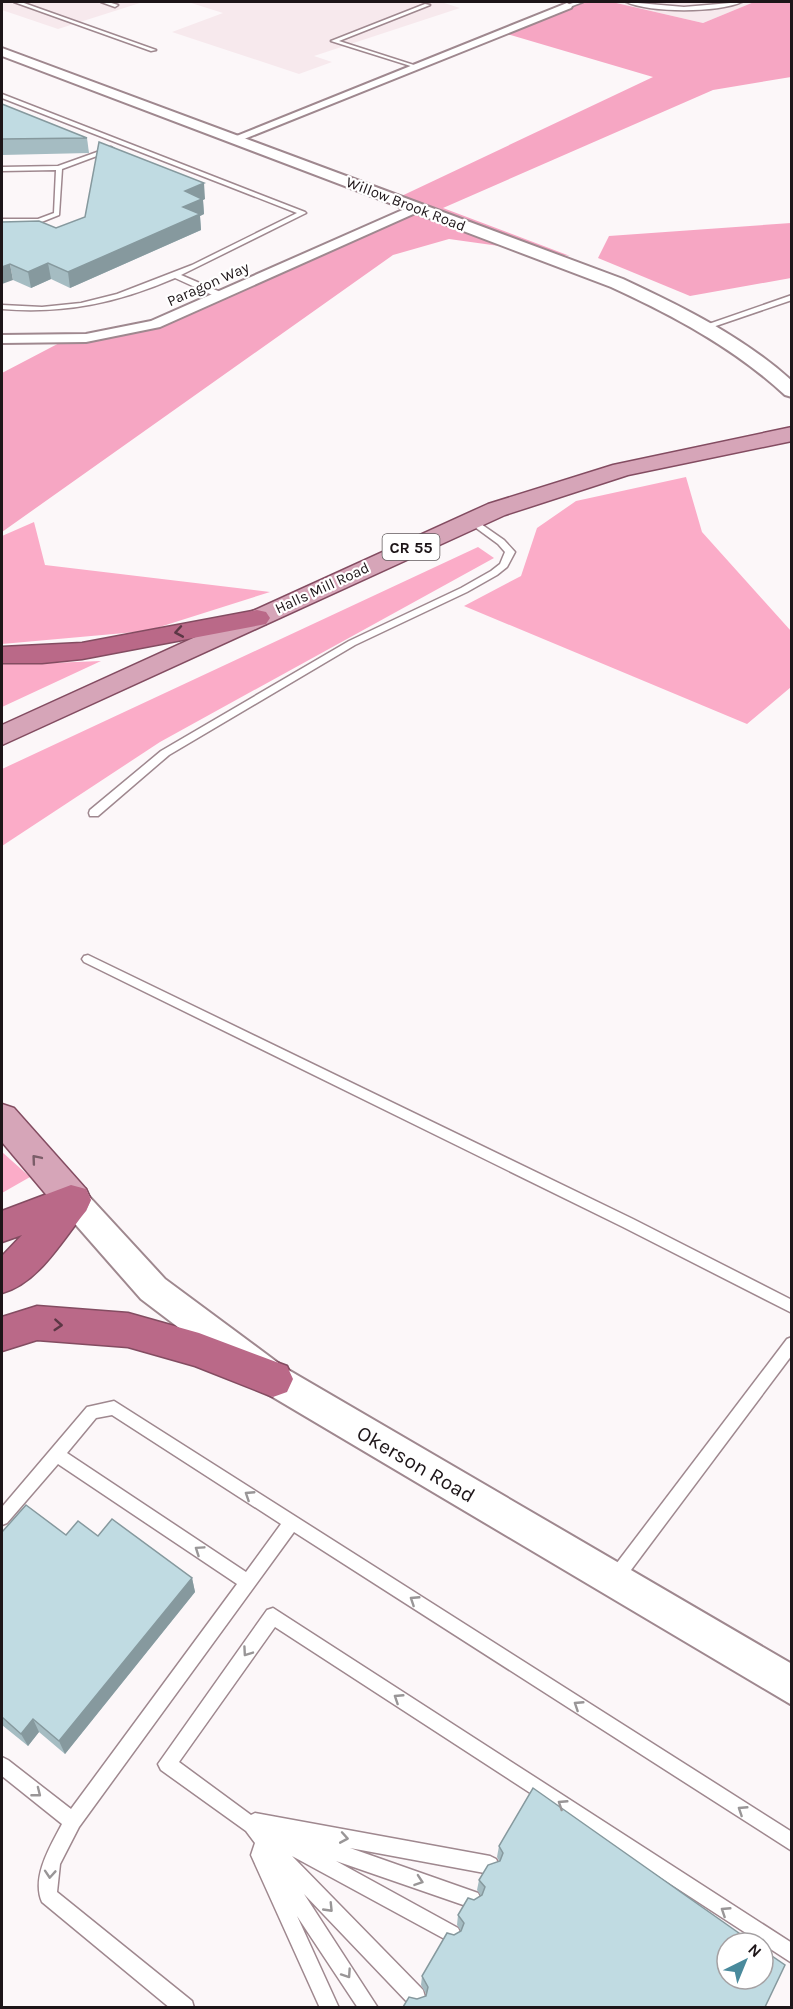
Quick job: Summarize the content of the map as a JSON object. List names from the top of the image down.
{
  "streets": {
    "main road": ["CR 55", "Halls Mill Road"],
    "street": ["Willow Brook Road", "Paragon Way", "Okerson Road"]
  },
  "crossings": [
    ["Willow Brook Road", "Paragon Way"]
  ],
  "north": "top right"
}
